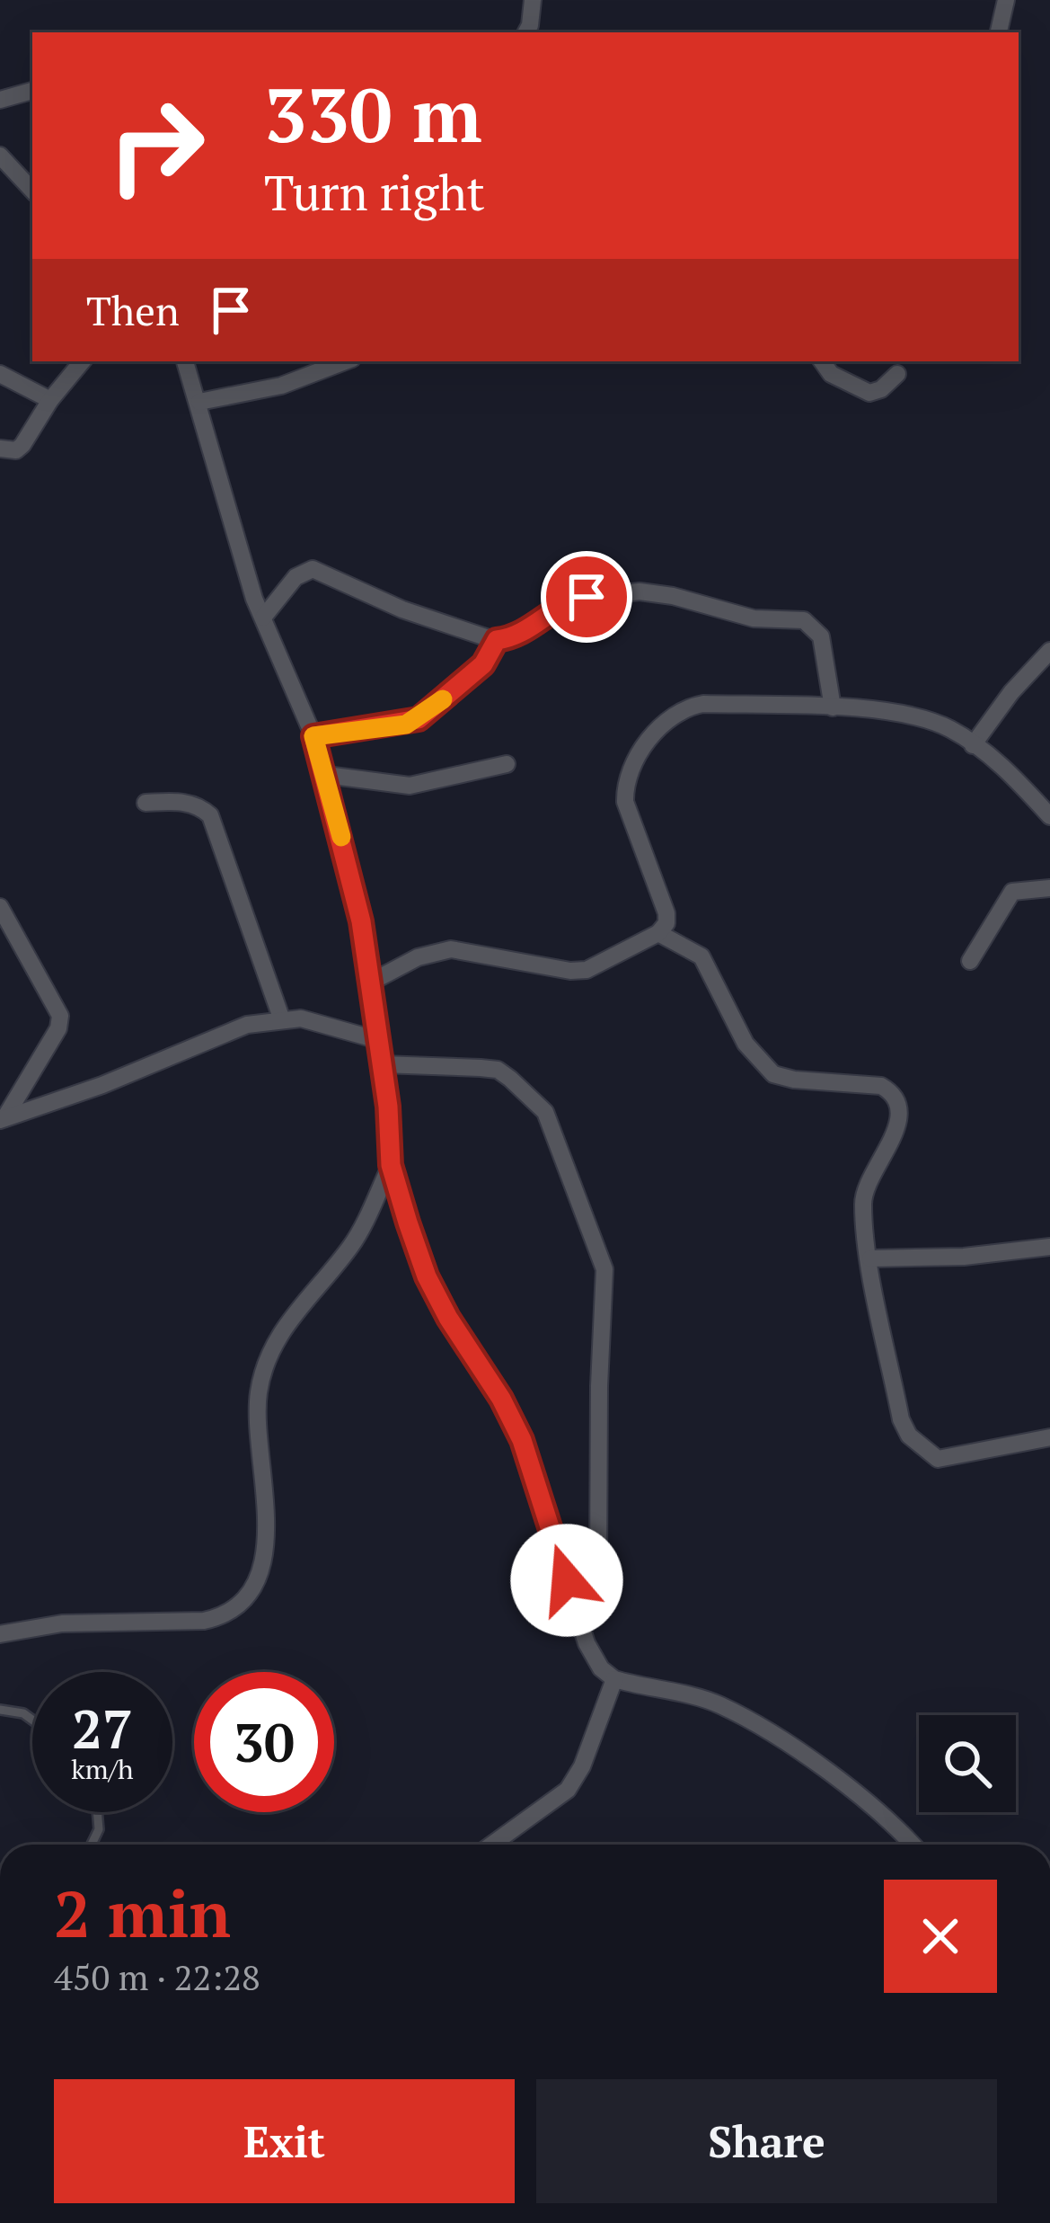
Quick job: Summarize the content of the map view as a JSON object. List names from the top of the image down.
{
  "page": {
    "turn": ["330 m", "Turn right"],
    "then": "Then",
    "speed": "27 km/h",
    "limit": "30",
    "heading": ["2 min", "450 m · 22:28"],
    "buttons": ["Exit", "Share"]
  }
}
